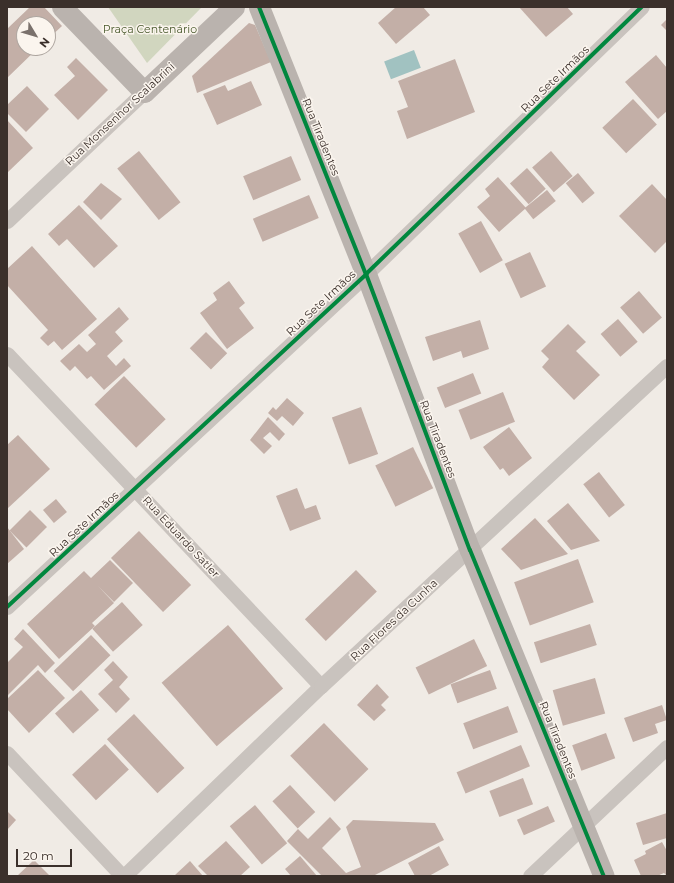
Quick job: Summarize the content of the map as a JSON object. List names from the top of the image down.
{
  "streets": {
    "street": [
      "Rua Sete Irmãos",
      "Rua Monsenhor Scalabrini",
      "Rua Tiradentes",
      "Rua Eduardo Satler",
      "Rua Flores da Cunha"
    ]
  },
  "crossings": [
    ["Rua Sete Irmãos", "Rua Tiradentes"],
    ["Rua Sete Irmãos", "Rua Eduardo Satler"],
    ["Rua Tiradentes", "Rua Flores da Cunha"],
    ["Rua Eduardo Satler", "Rua Flores da Cunha"]
  ],
  "parks": ["Praça Centenário"],
  "scale_bar": "20 m",
  "north": "bottom right"
}
